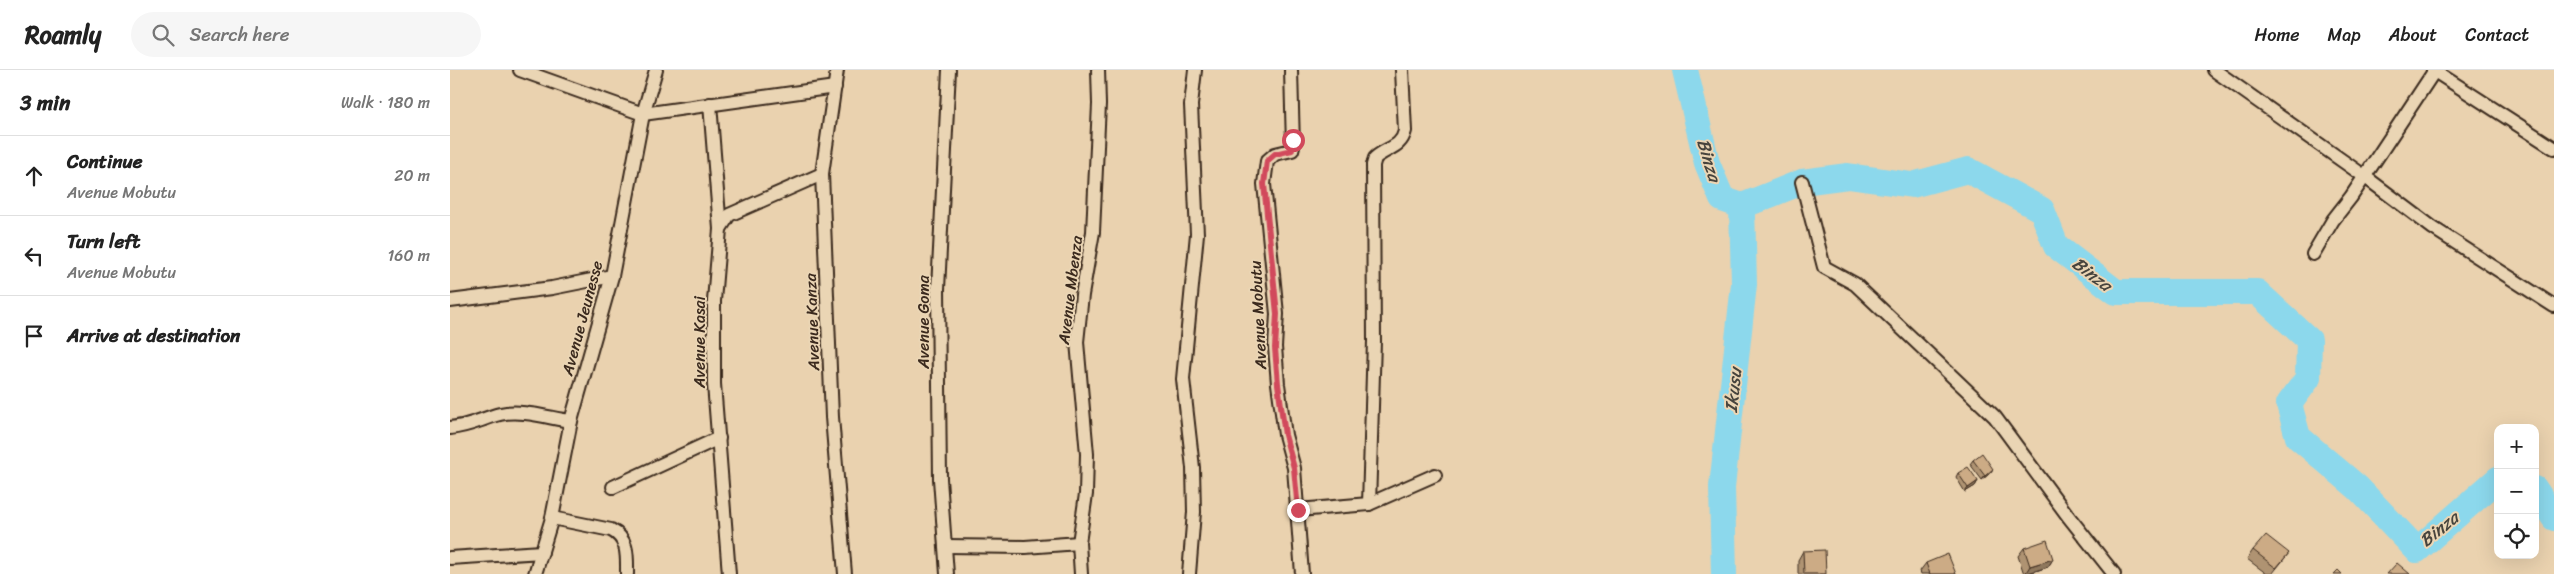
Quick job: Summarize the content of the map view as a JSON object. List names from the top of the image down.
{
  "streets": {
    "street": [
      "Avenue Mbenza",
      "Avenue Mobutu",
      "Avenue Jeunesse",
      "Avenue Kanza",
      "Avenue Goma",
      "Avenue Kasai"
    ]
  },
  "water": ["Binza", "Ikusu"],
  "page": {
    "header": "Roamly",
    "search": "Search here",
    "nav": [
      "Home",
      "Map",
      "About",
      "Contact"
    ],
    "heading": ["3 min", "Walk · 180 m"],
    "list": [
      ["Continue", "Avenue Mobutu", "20 m"],
      ["Turn left", "Avenue Mobutu", "160 m"],
      "Arrive at destination"
    ],
    "map_buttons": ["+", "−"]
  }
}
